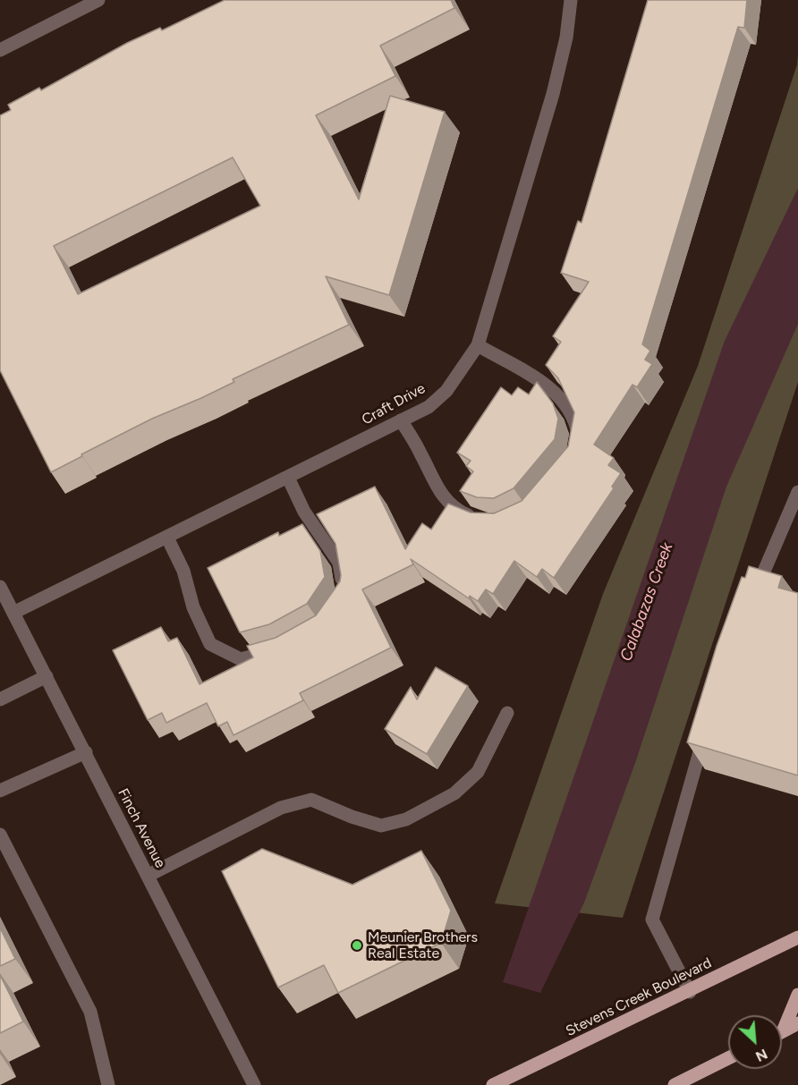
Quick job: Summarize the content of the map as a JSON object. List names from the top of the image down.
{
  "streets": {
    "main road": ["Stevens Creek Boulevard"],
    "street": ["Craft Drive", "Finch Avenue"]
  },
  "crossings": [
    ["Craft Drive", "Finch Avenue"]
  ],
  "water": ["Calabazas Creek"],
  "places": ["Meunier Brothers Real Estate"],
  "north": "bottom right"
}
